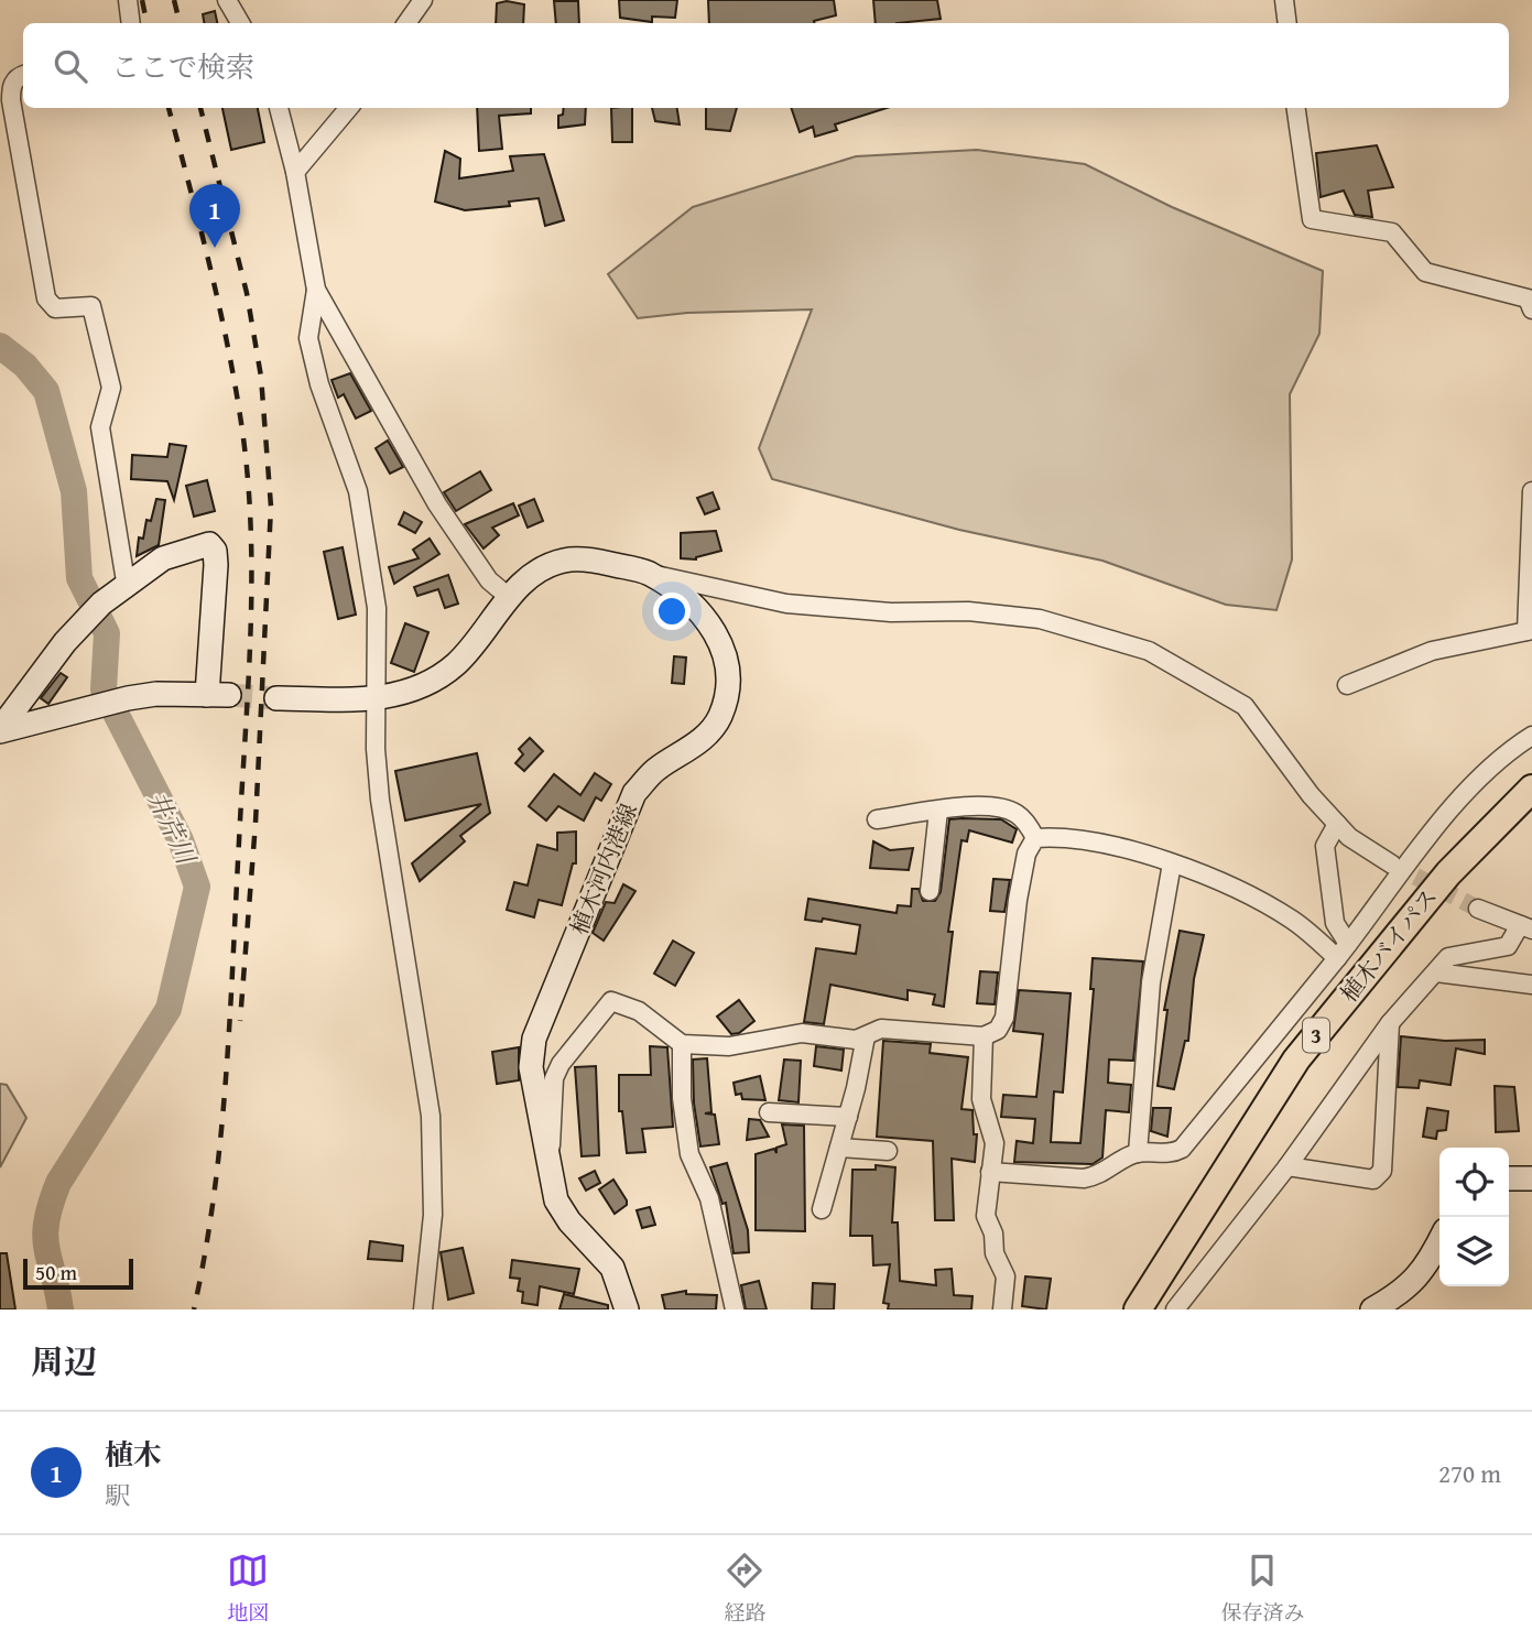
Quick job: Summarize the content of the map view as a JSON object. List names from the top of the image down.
{
  "streets": {
    "highway": ["植木バイパス", "3"],
    "main road": ["植木河内港線"]
  },
  "water": ["井芹川"],
  "scale_bar": "50 m",
  "page": {
    "search": "ここで検索",
    "pins": "1",
    "scale": "50 m",
    "heading": "周辺",
    "list": [
      {
        "mark": "1",
        "name": "植木",
        "note": "駅",
        "value": "270 m"
      }
    ],
    "nav": ["地図", "経路", "保存済み"]
  }
}
